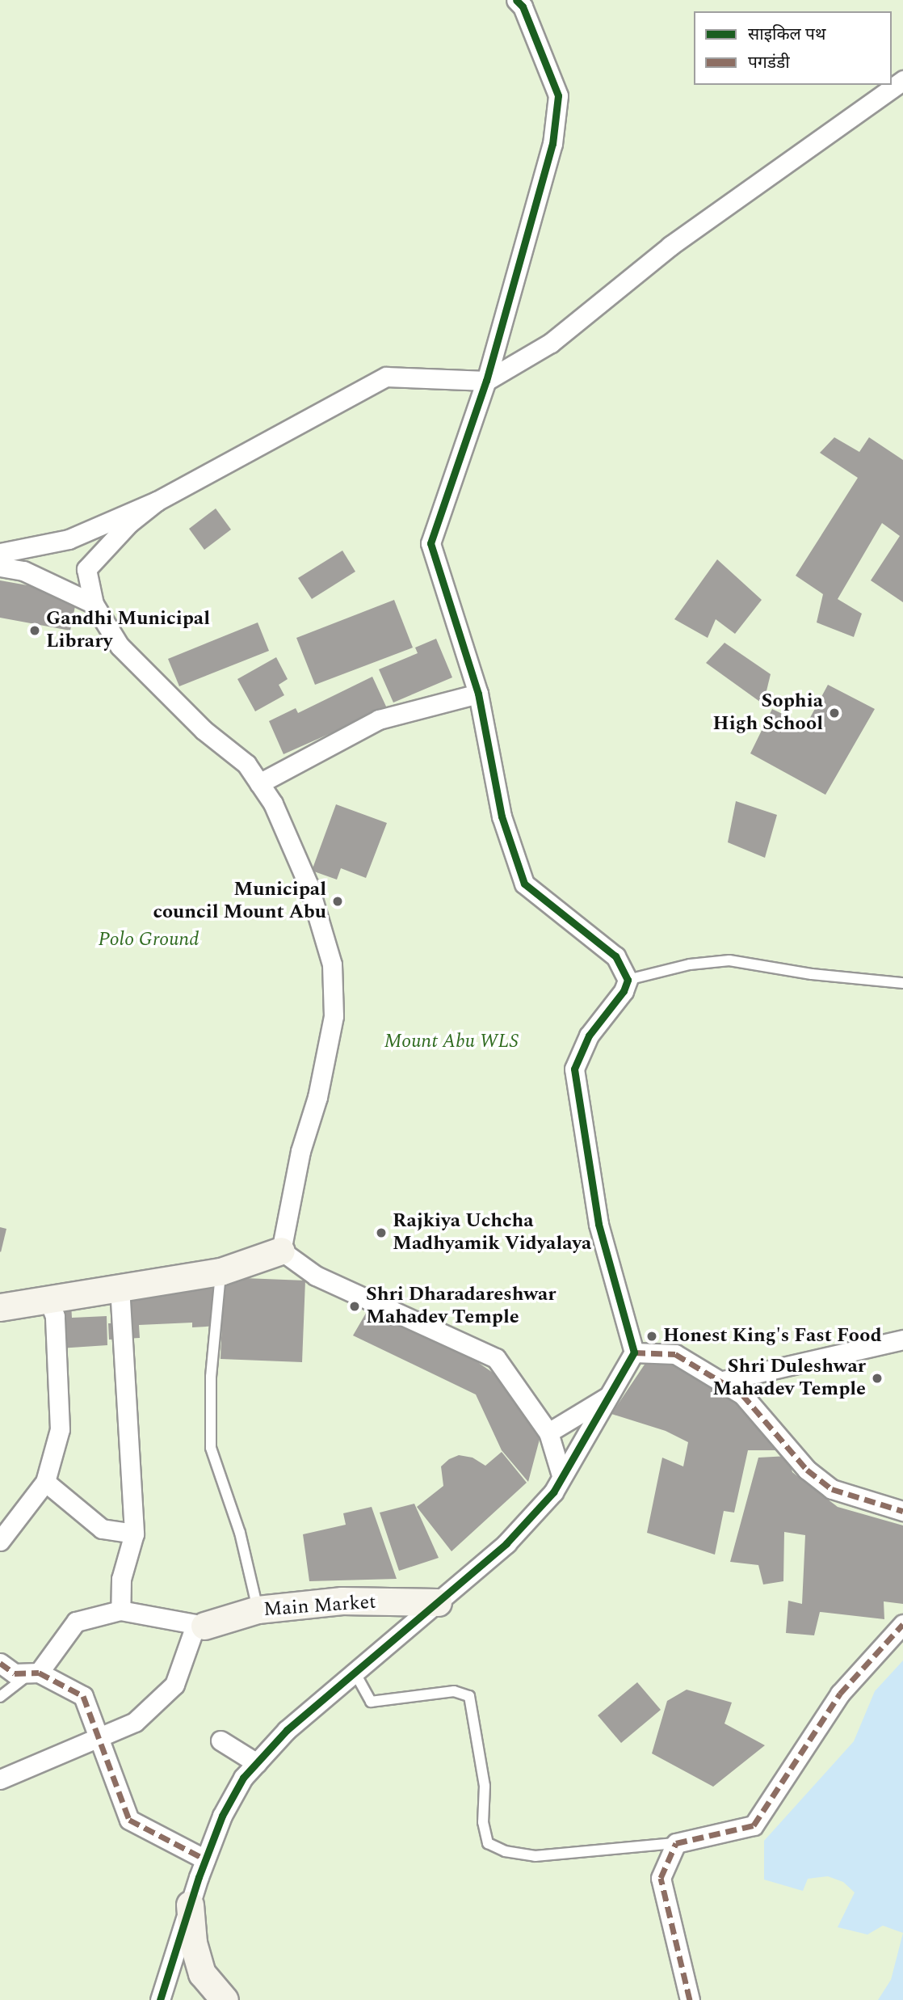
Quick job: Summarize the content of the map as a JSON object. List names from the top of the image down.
{
  "streets": {
    "main road": ["Main Market"]
  },
  "parks": ["Polo Ground", "Mount Abu WLS"],
  "places": [
    "Gandhi Municipal Library",
    "Sophia High School",
    "Municipal council Mount Abu",
    "Rajkiya Uchcha Madhyamik Vidyalaya",
    "Shri Dharadareshwar Mahadev Temple",
    "Honest King's Fast Food",
    "Shri Duleshwar Mahadev Temple"
  ],
  "legend": ["साइकिल पथ", "पगडंडी"]
}
